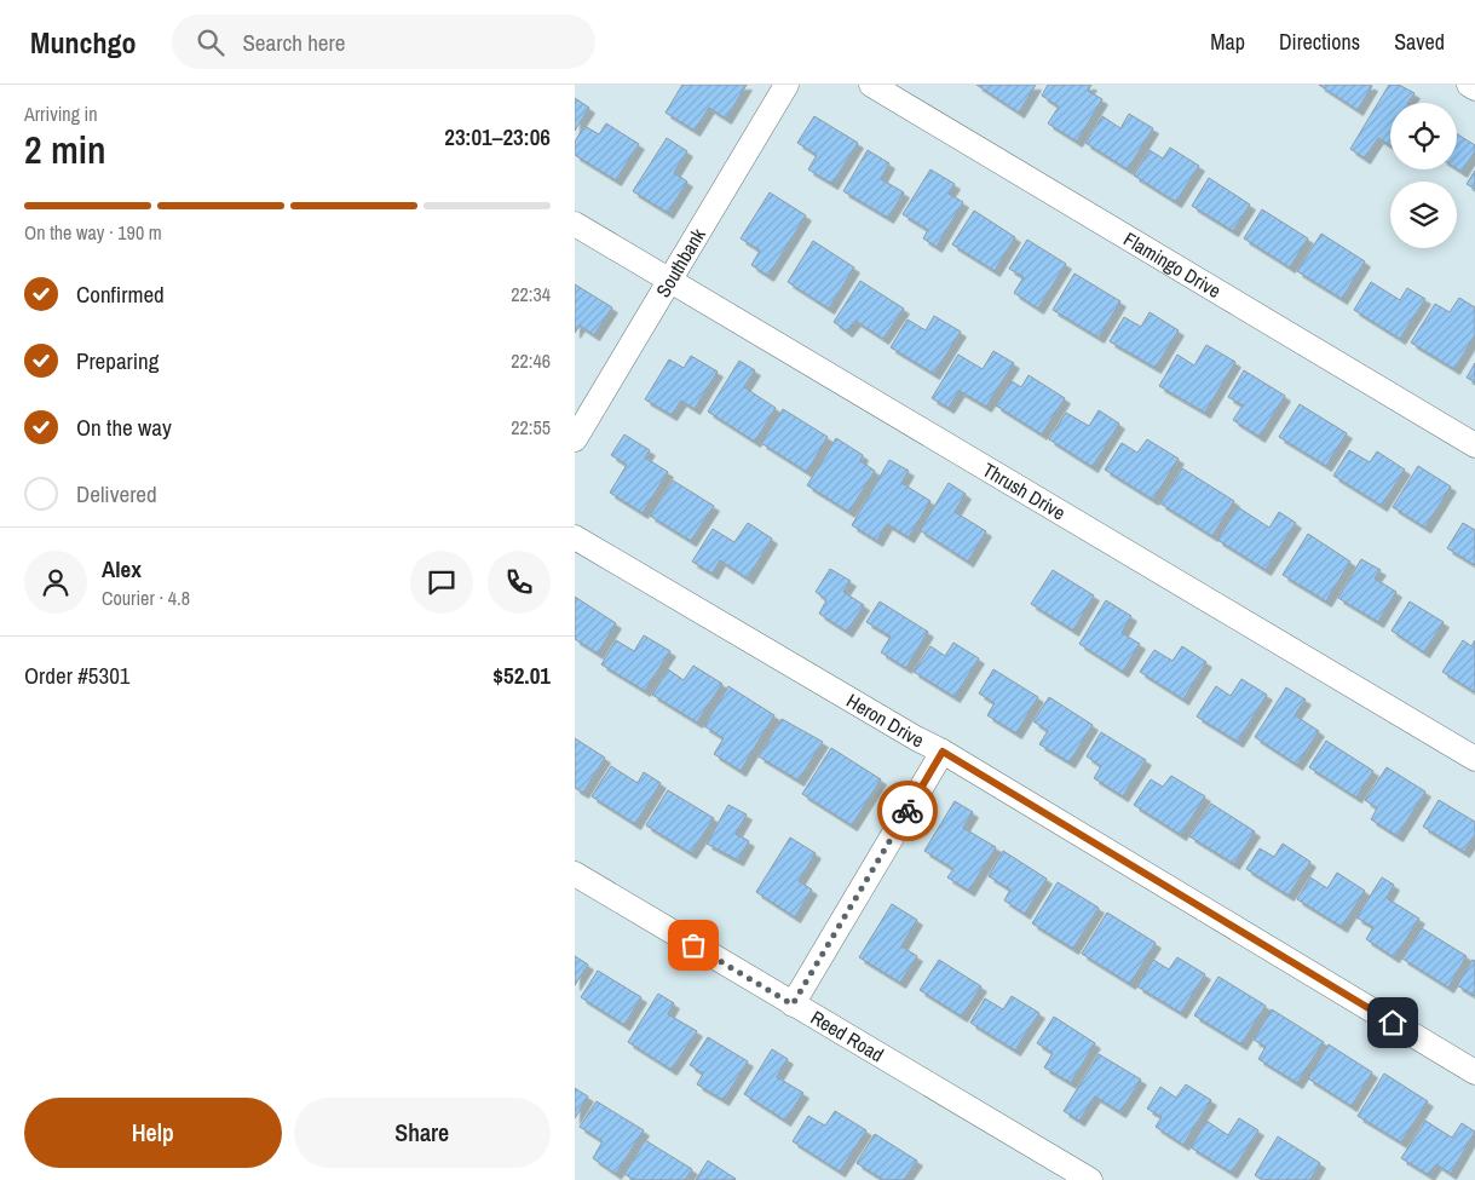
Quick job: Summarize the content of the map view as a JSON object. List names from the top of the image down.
{
  "streets": {
    "street": [
      "Southbank",
      "Flamingo Drive",
      "Thrush Drive",
      "Heron Drive",
      "Reed Road"
    ]
  },
  "crossings": [
    ["Southbank", "Thrush Drive"]
  ],
  "page": {
    "header": "Munchgo",
    "search": "Search here",
    "nav": ["Map", "Directions", "Saved"],
    "heading": ["2 min", "Arriving in", "23:01–23:06"],
    "panel": [
      "Alex",
      "Courier · 4.8",
      "Order #5301",
      "$52.01"
    ],
    "bar": "On the way · 190 m",
    "list": [
      ["Confirmed", "22:34"],
      ["Preparing", "22:46"],
      ["On the way", "22:55"],
      "Delivered"
    ],
    "buttons": ["Help", "Share"]
  }
}
